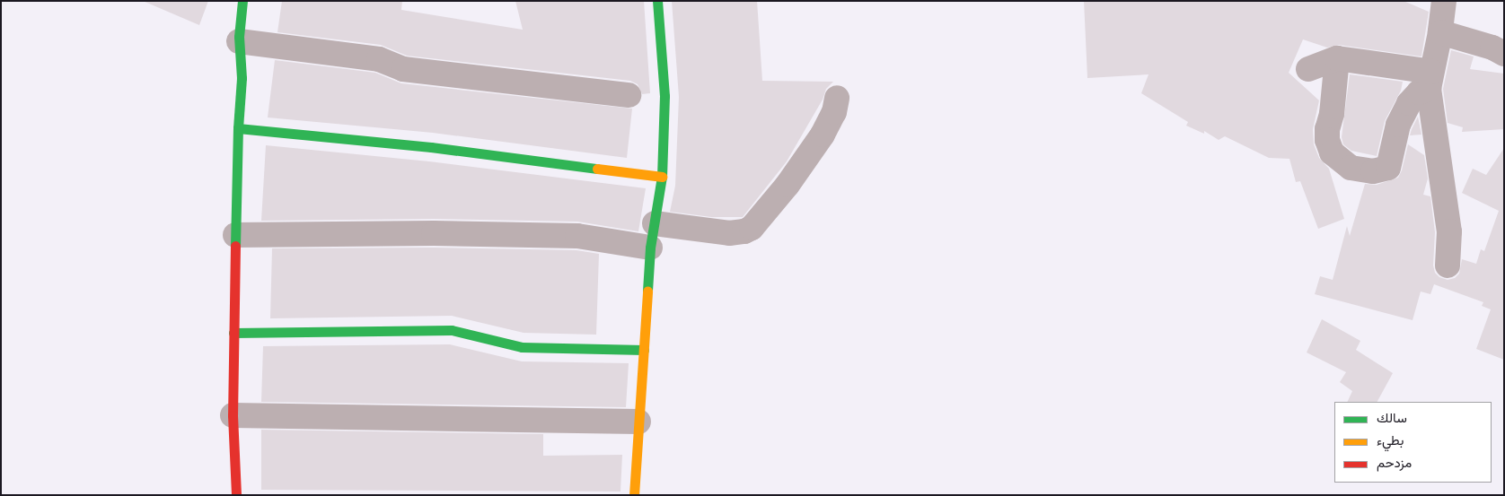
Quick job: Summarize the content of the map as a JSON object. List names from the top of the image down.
{
  "legend": ["سالك", "بطيء", "مزدحم"]
}
